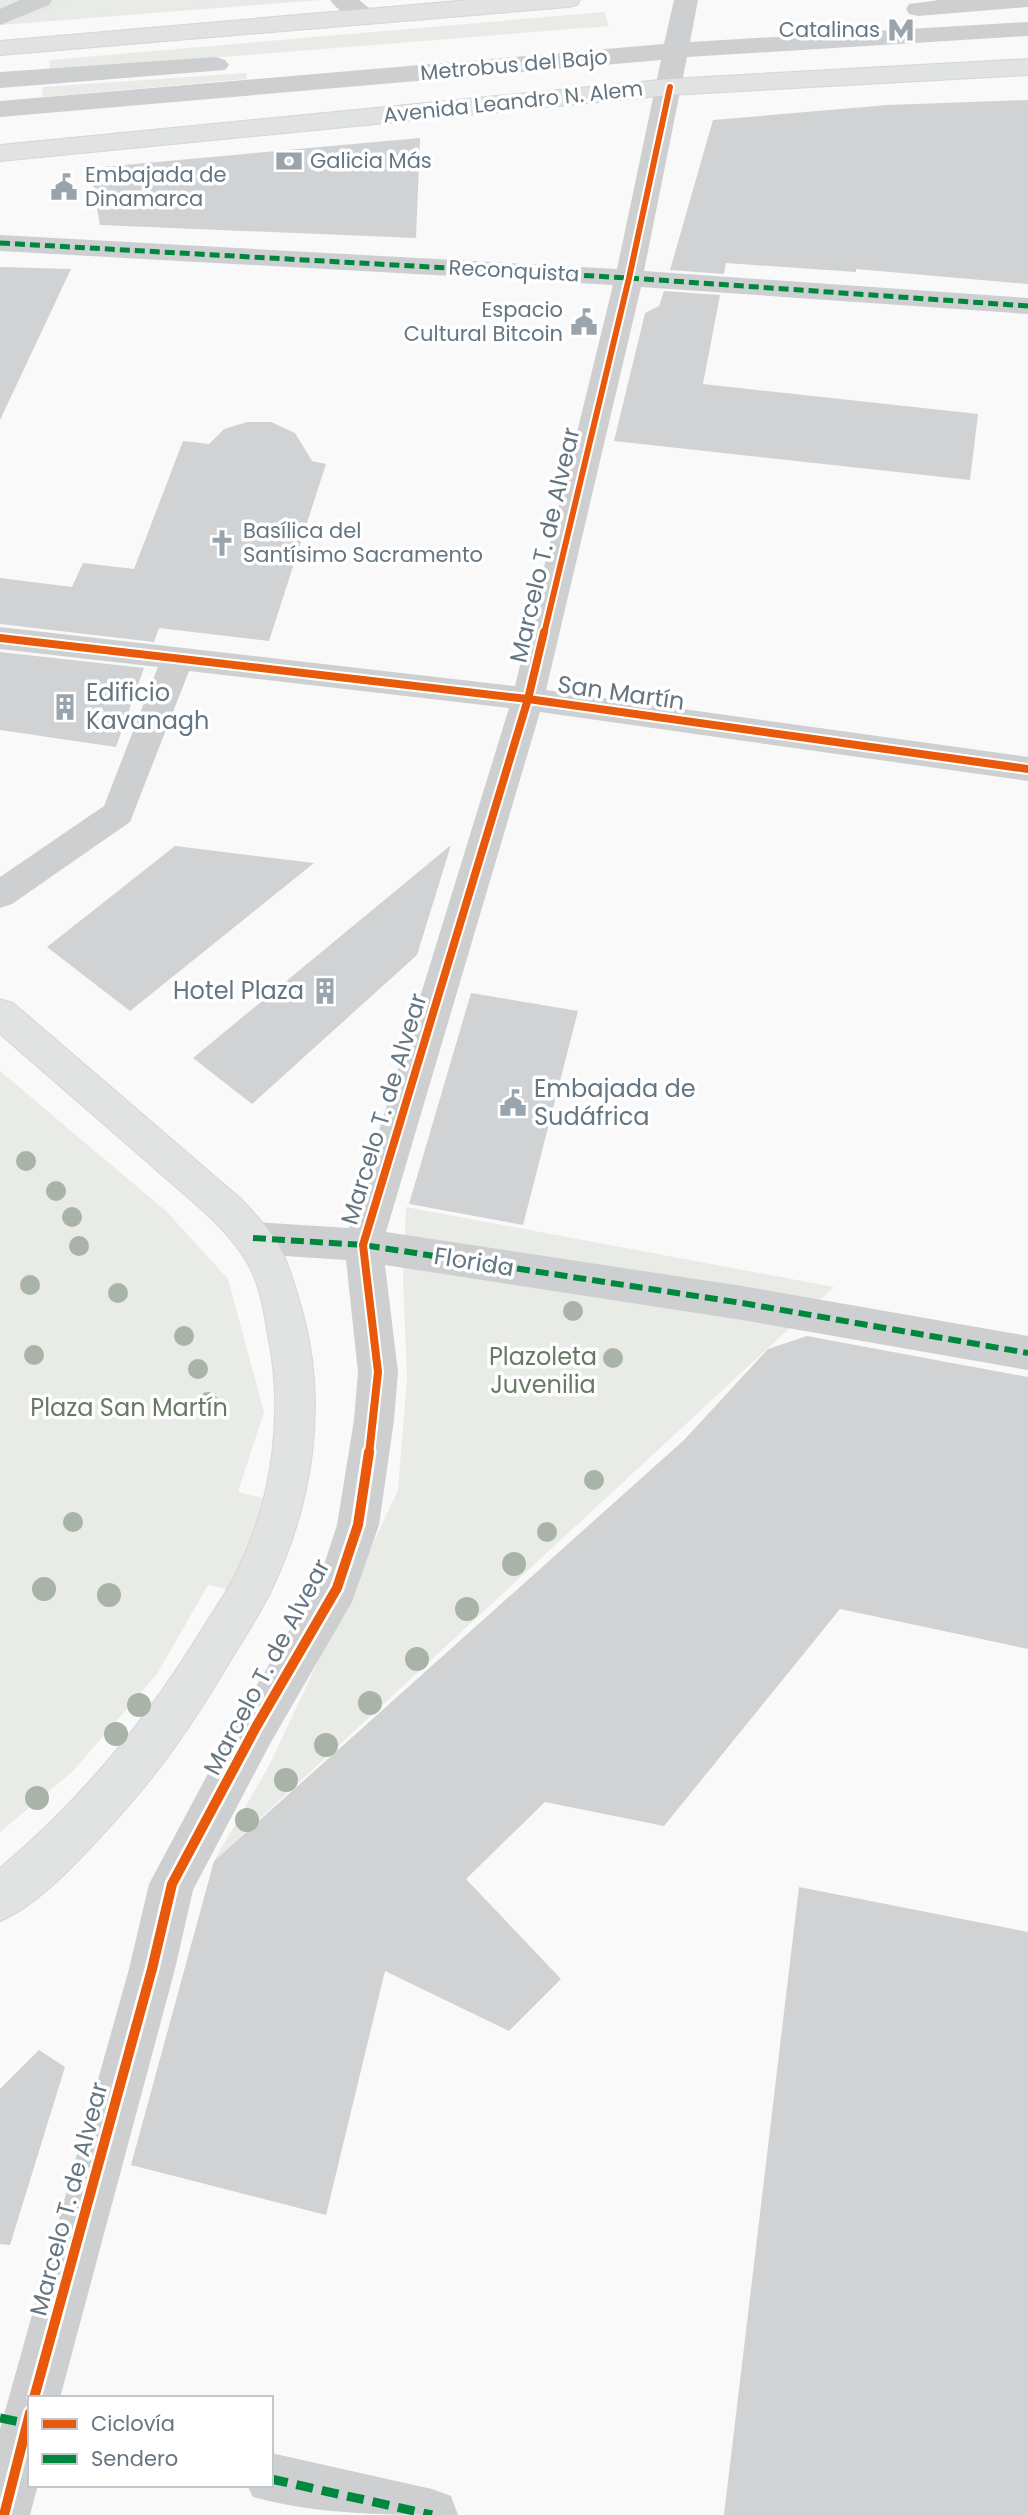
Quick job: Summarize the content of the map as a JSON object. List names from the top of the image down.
{
  "streets": {
    "main road": ["Avenida Leandro N. Alem"],
    "street": [
      "Metrobus del Bajo",
      "Reconquista",
      "Marcelo T. de Alvear",
      "San Martín",
      "Florida"
    ]
  },
  "crossings": [
    ["Metrobus del Bajo", "Marcelo T. de Alvear"],
    ["Avenida Leandro N. Alem", "Marcelo T. de Alvear"],
    ["Reconquista", "Marcelo T. de Alvear"],
    ["Marcelo T. de Alvear", "San Martín"],
    ["Marcelo T. de Alvear", "Florida"]
  ],
  "parks": ["Plazoleta Juvenilia", "Plaza San Martín"],
  "places": {
    "metro station": ["Catalinas"],
    "bank": ["Galicia Más"],
    "public building": ["Embajada de Dinamarca", "Espacio Cultural Bitcoin", "Embajada de Sudáfrica"],
    "church": ["Basílica del Santísimo Sacramento"],
    "building": ["Edificio Kavanagh", "Hotel Plaza"]
  },
  "legend": ["Ciclovía", "Sendero"]
}
